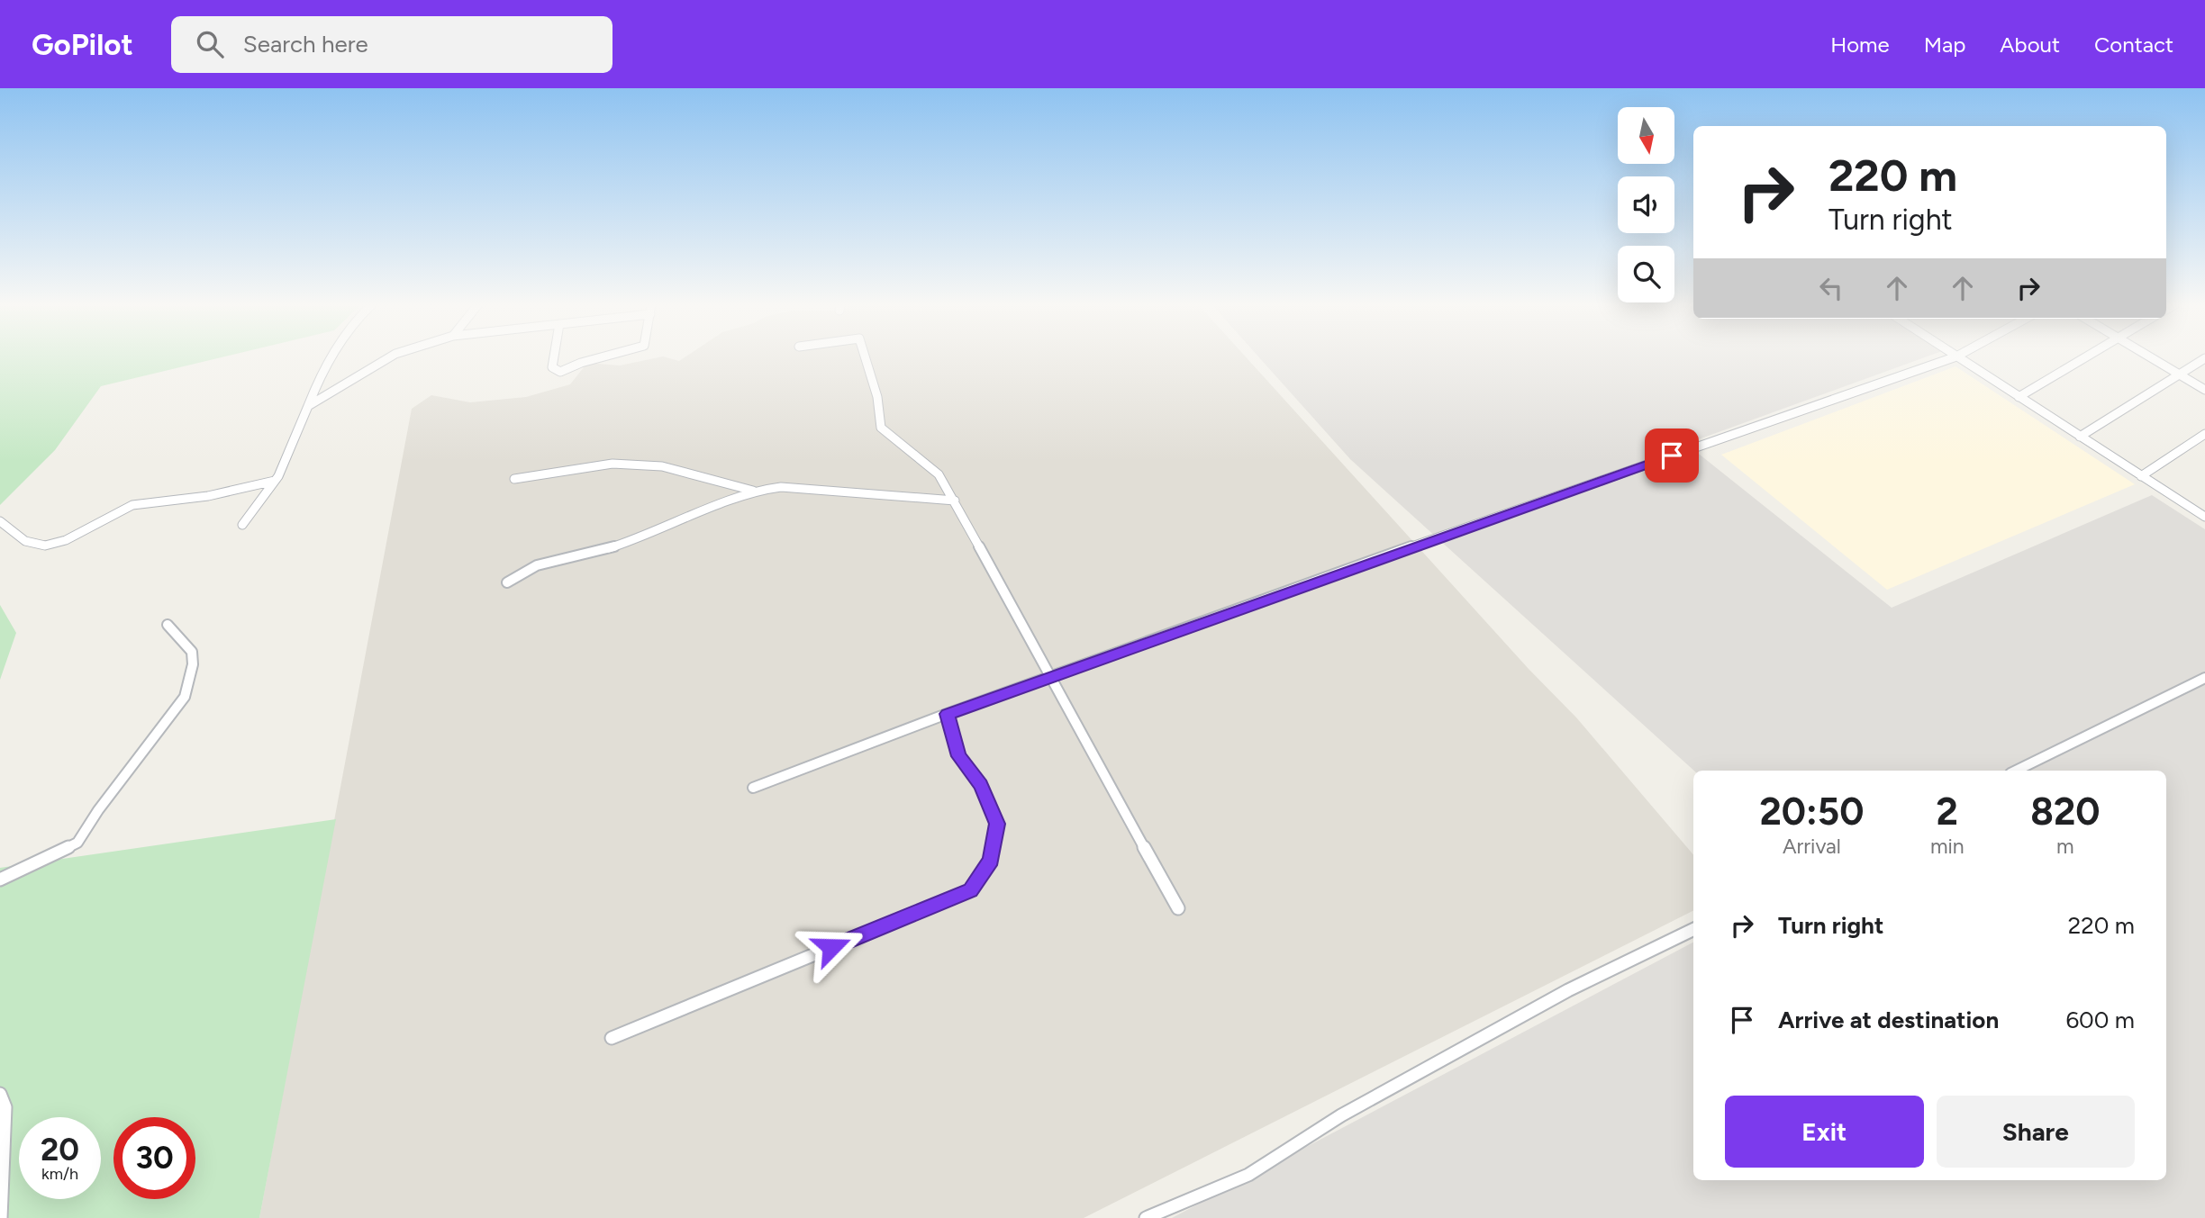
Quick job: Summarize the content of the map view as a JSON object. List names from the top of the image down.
{
  "north": "bottom",
  "page": {
    "header": "GoPilot",
    "search": "Search here",
    "nav": [
      "Home",
      "Map",
      "About",
      "Contact"
    ],
    "turn": ["220 m", "Turn right"],
    "eta": [
      "20:50",
      "Arrival",
      "2",
      "min",
      "820",
      "m"
    ],
    "list": [
      {
        "name": "Turn right",
        "value": "220 m"
      },
      {
        "name": "Arrive at destination",
        "value": "600 m"
      }
    ],
    "buttons": ["Exit", "Share"],
    "speed": "20 km/h",
    "limit": "30"
  }
}
